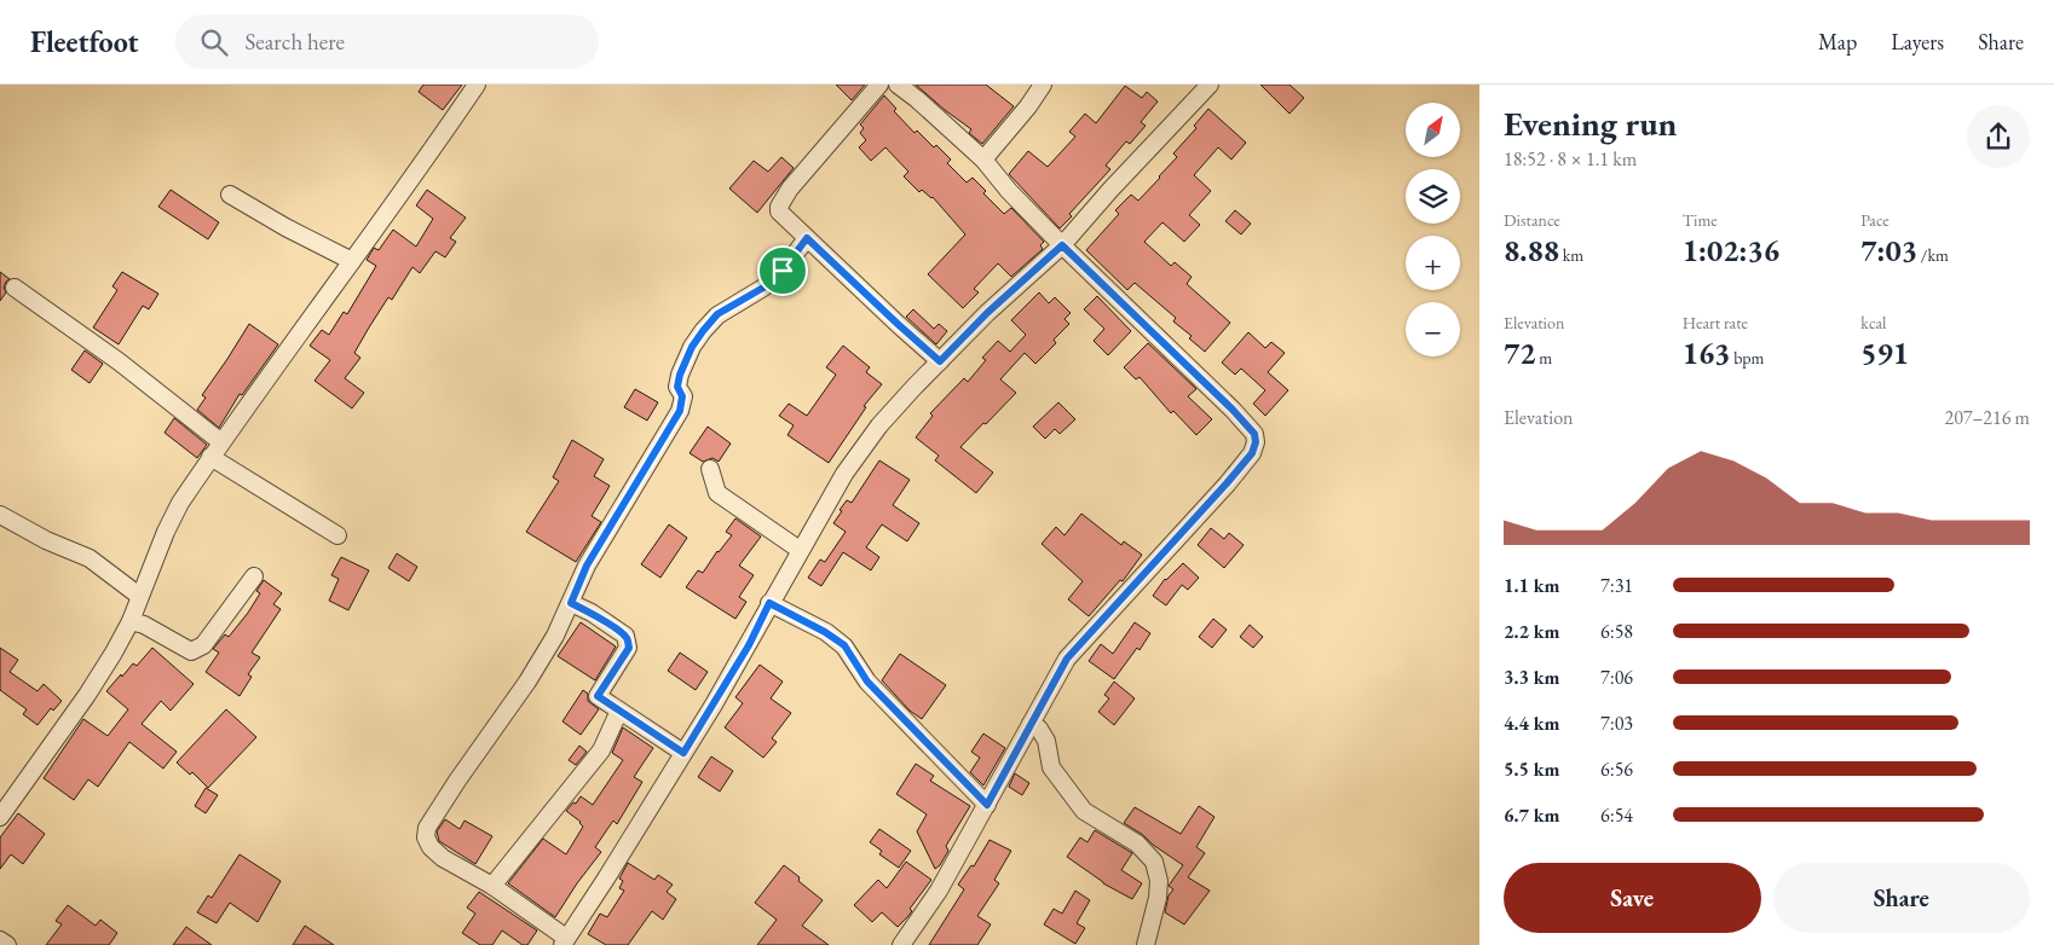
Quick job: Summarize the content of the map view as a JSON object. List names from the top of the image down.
{
  "north": "top right",
  "page": {
    "header": "Fleetfoot",
    "search": "Search here",
    "nav": ["Map", "Layers", "Share"],
    "heading": ["Evening run", "18:52 · 8 × 1.1 km"],
    "map_buttons": ["+", "−"],
    "stats": [
      ["Distance", "8.88 km"],
      ["Time", "1:02:36"],
      ["Pace", "7:03 /km"],
      ["Elevation", "72 m"],
      ["Heart rate", "163 bpm"],
      ["kcal", "591"]
    ],
    "chart": ["Elevation", "207–216 m"],
    "list": [
      {
        "name": "1.1 km",
        "note": "7:31"
      },
      {
        "name": "2.2 km",
        "note": "6:58"
      },
      {
        "name": "3.3 km",
        "note": "7:06"
      },
      {
        "name": "4.4 km",
        "note": "7:03"
      },
      {
        "name": "5.5 km",
        "note": "6:56"
      },
      {
        "name": "6.7 km",
        "note": "6:54"
      }
    ],
    "buttons": ["Save", "Share"]
  }
}
